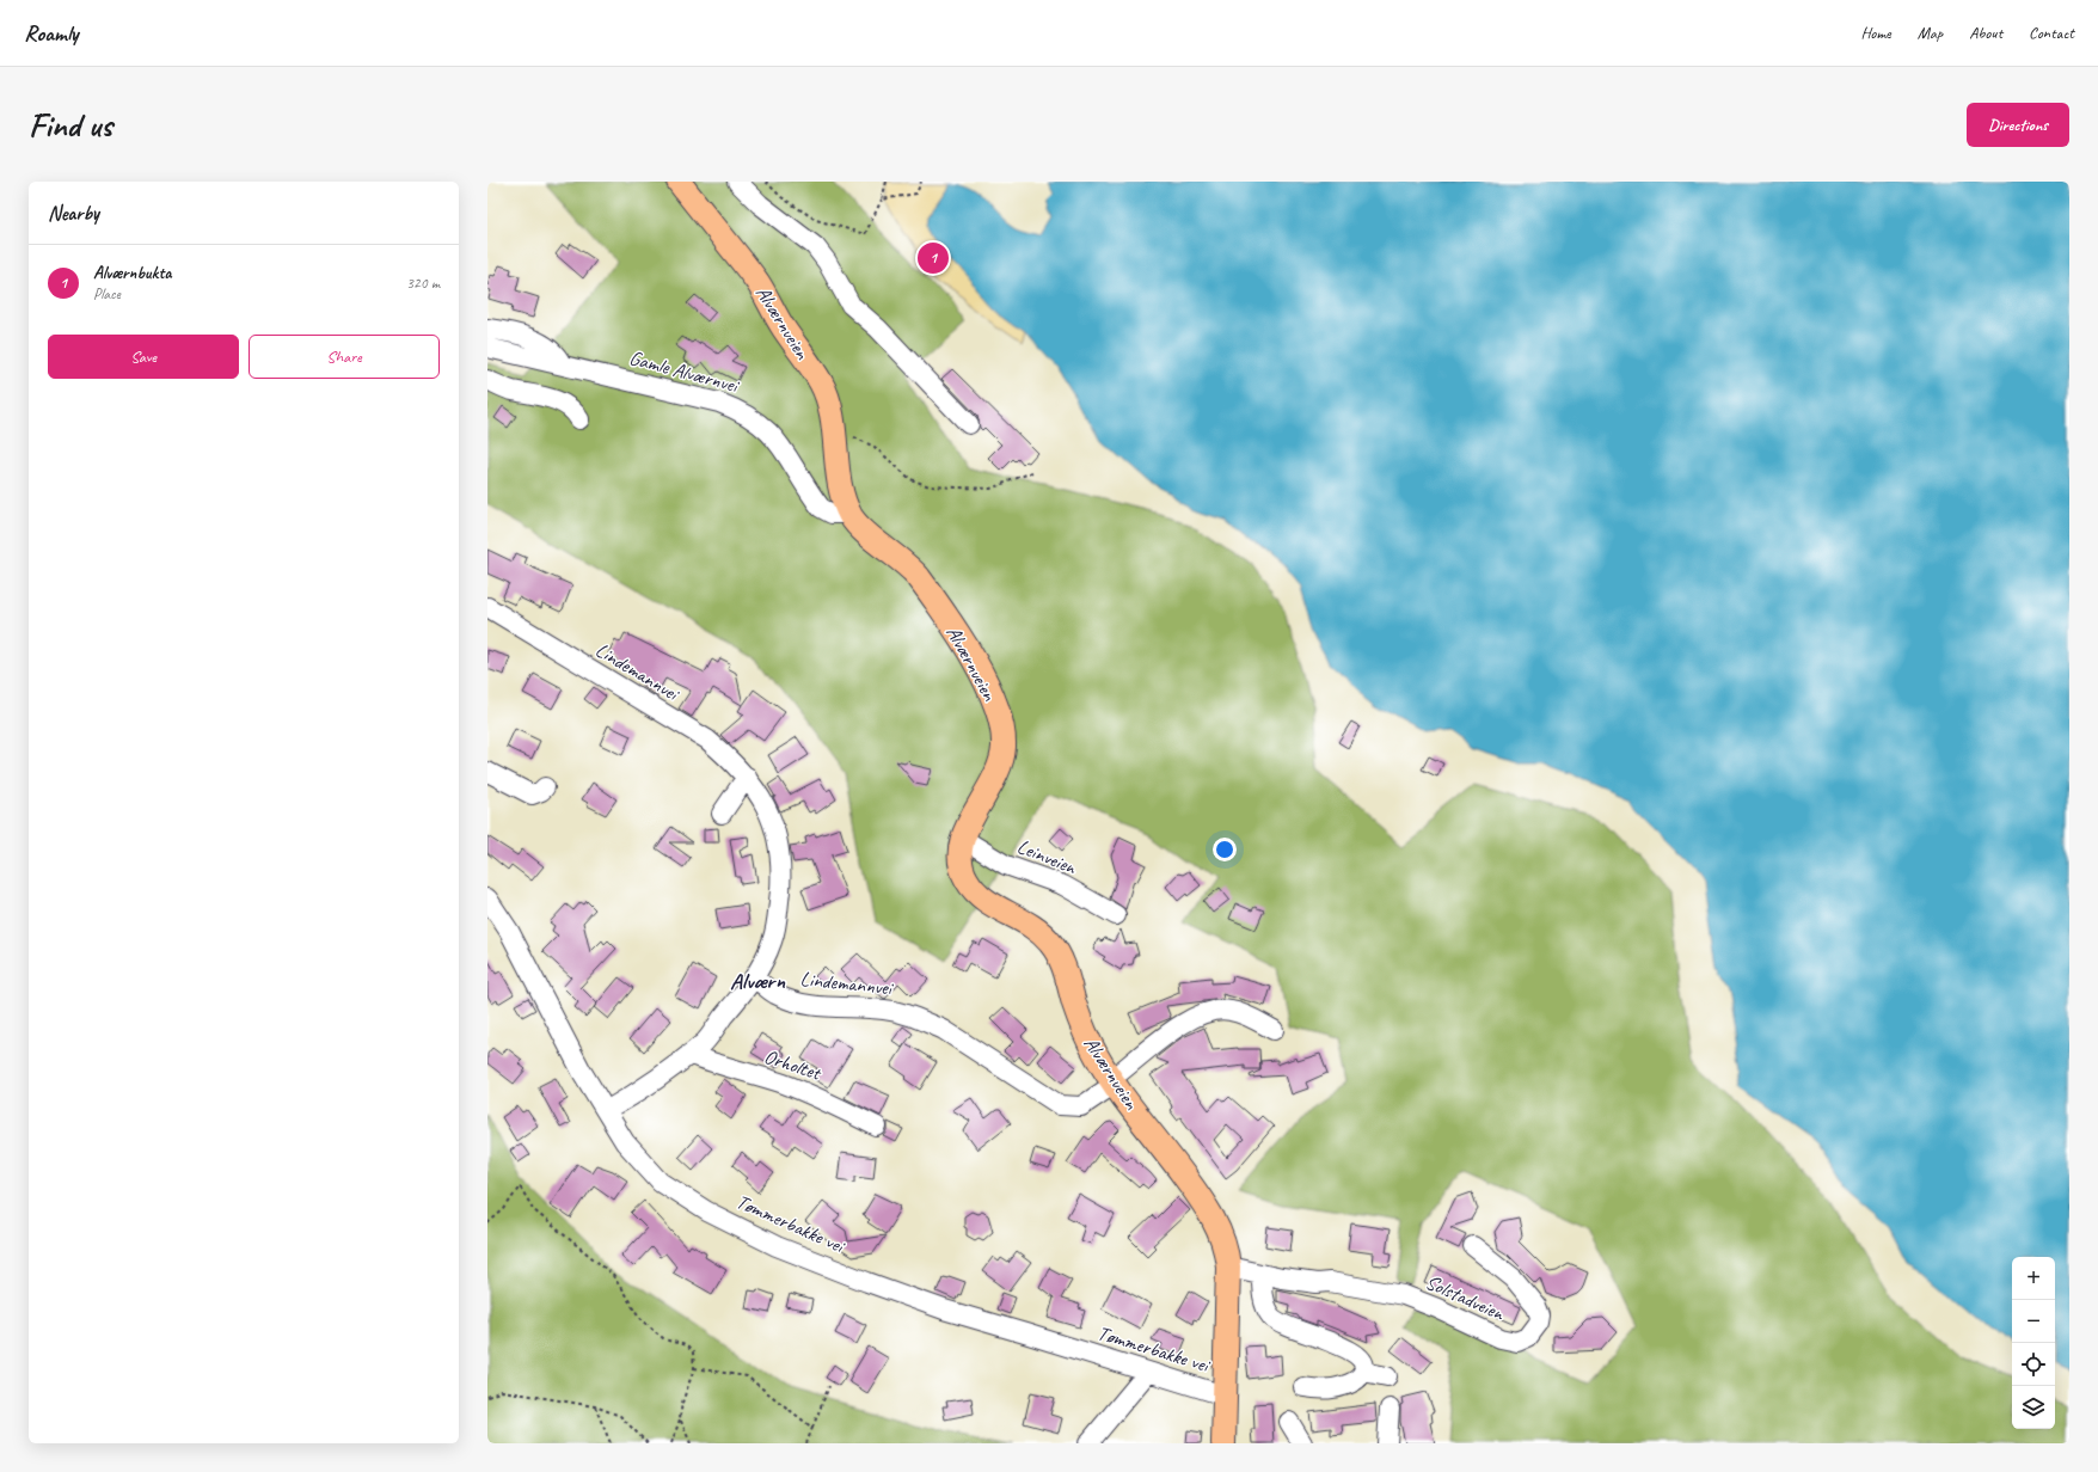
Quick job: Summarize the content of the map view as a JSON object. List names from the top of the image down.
{
  "streets": {
    "main road": ["Alværnveien"],
    "street": [
      "Gamle Alværnvei",
      "Lindemannvei",
      "Leinveien",
      "Orholtet",
      "Tømmerbakke vei",
      "Solstadveien"
    ]
  },
  "crossings": [
    ["Alværnveien", "Gamle Alværnvei"],
    ["Alværnveien", "Lindemannvei"],
    ["Alværnveien", "Leinveien"],
    ["Alværnveien", "Tømmerbakke vei"],
    ["Alværnveien", "Solstadveien"]
  ],
  "districts": ["Alværn"],
  "page": {
    "header": "Roamly",
    "nav": [
      "Home",
      "Map",
      "About",
      "Contact"
    ],
    "buttons": [
      "Directions",
      ["Save", "Share"]
    ],
    "title": "Find us",
    "heading": "Nearby",
    "pins": "1",
    "list": [
      {
        "mark": "1",
        "name": "Alværnbukta",
        "note": "Place",
        "value": "320 m"
      }
    ],
    "map_buttons": ["+", "−"]
  }
}
